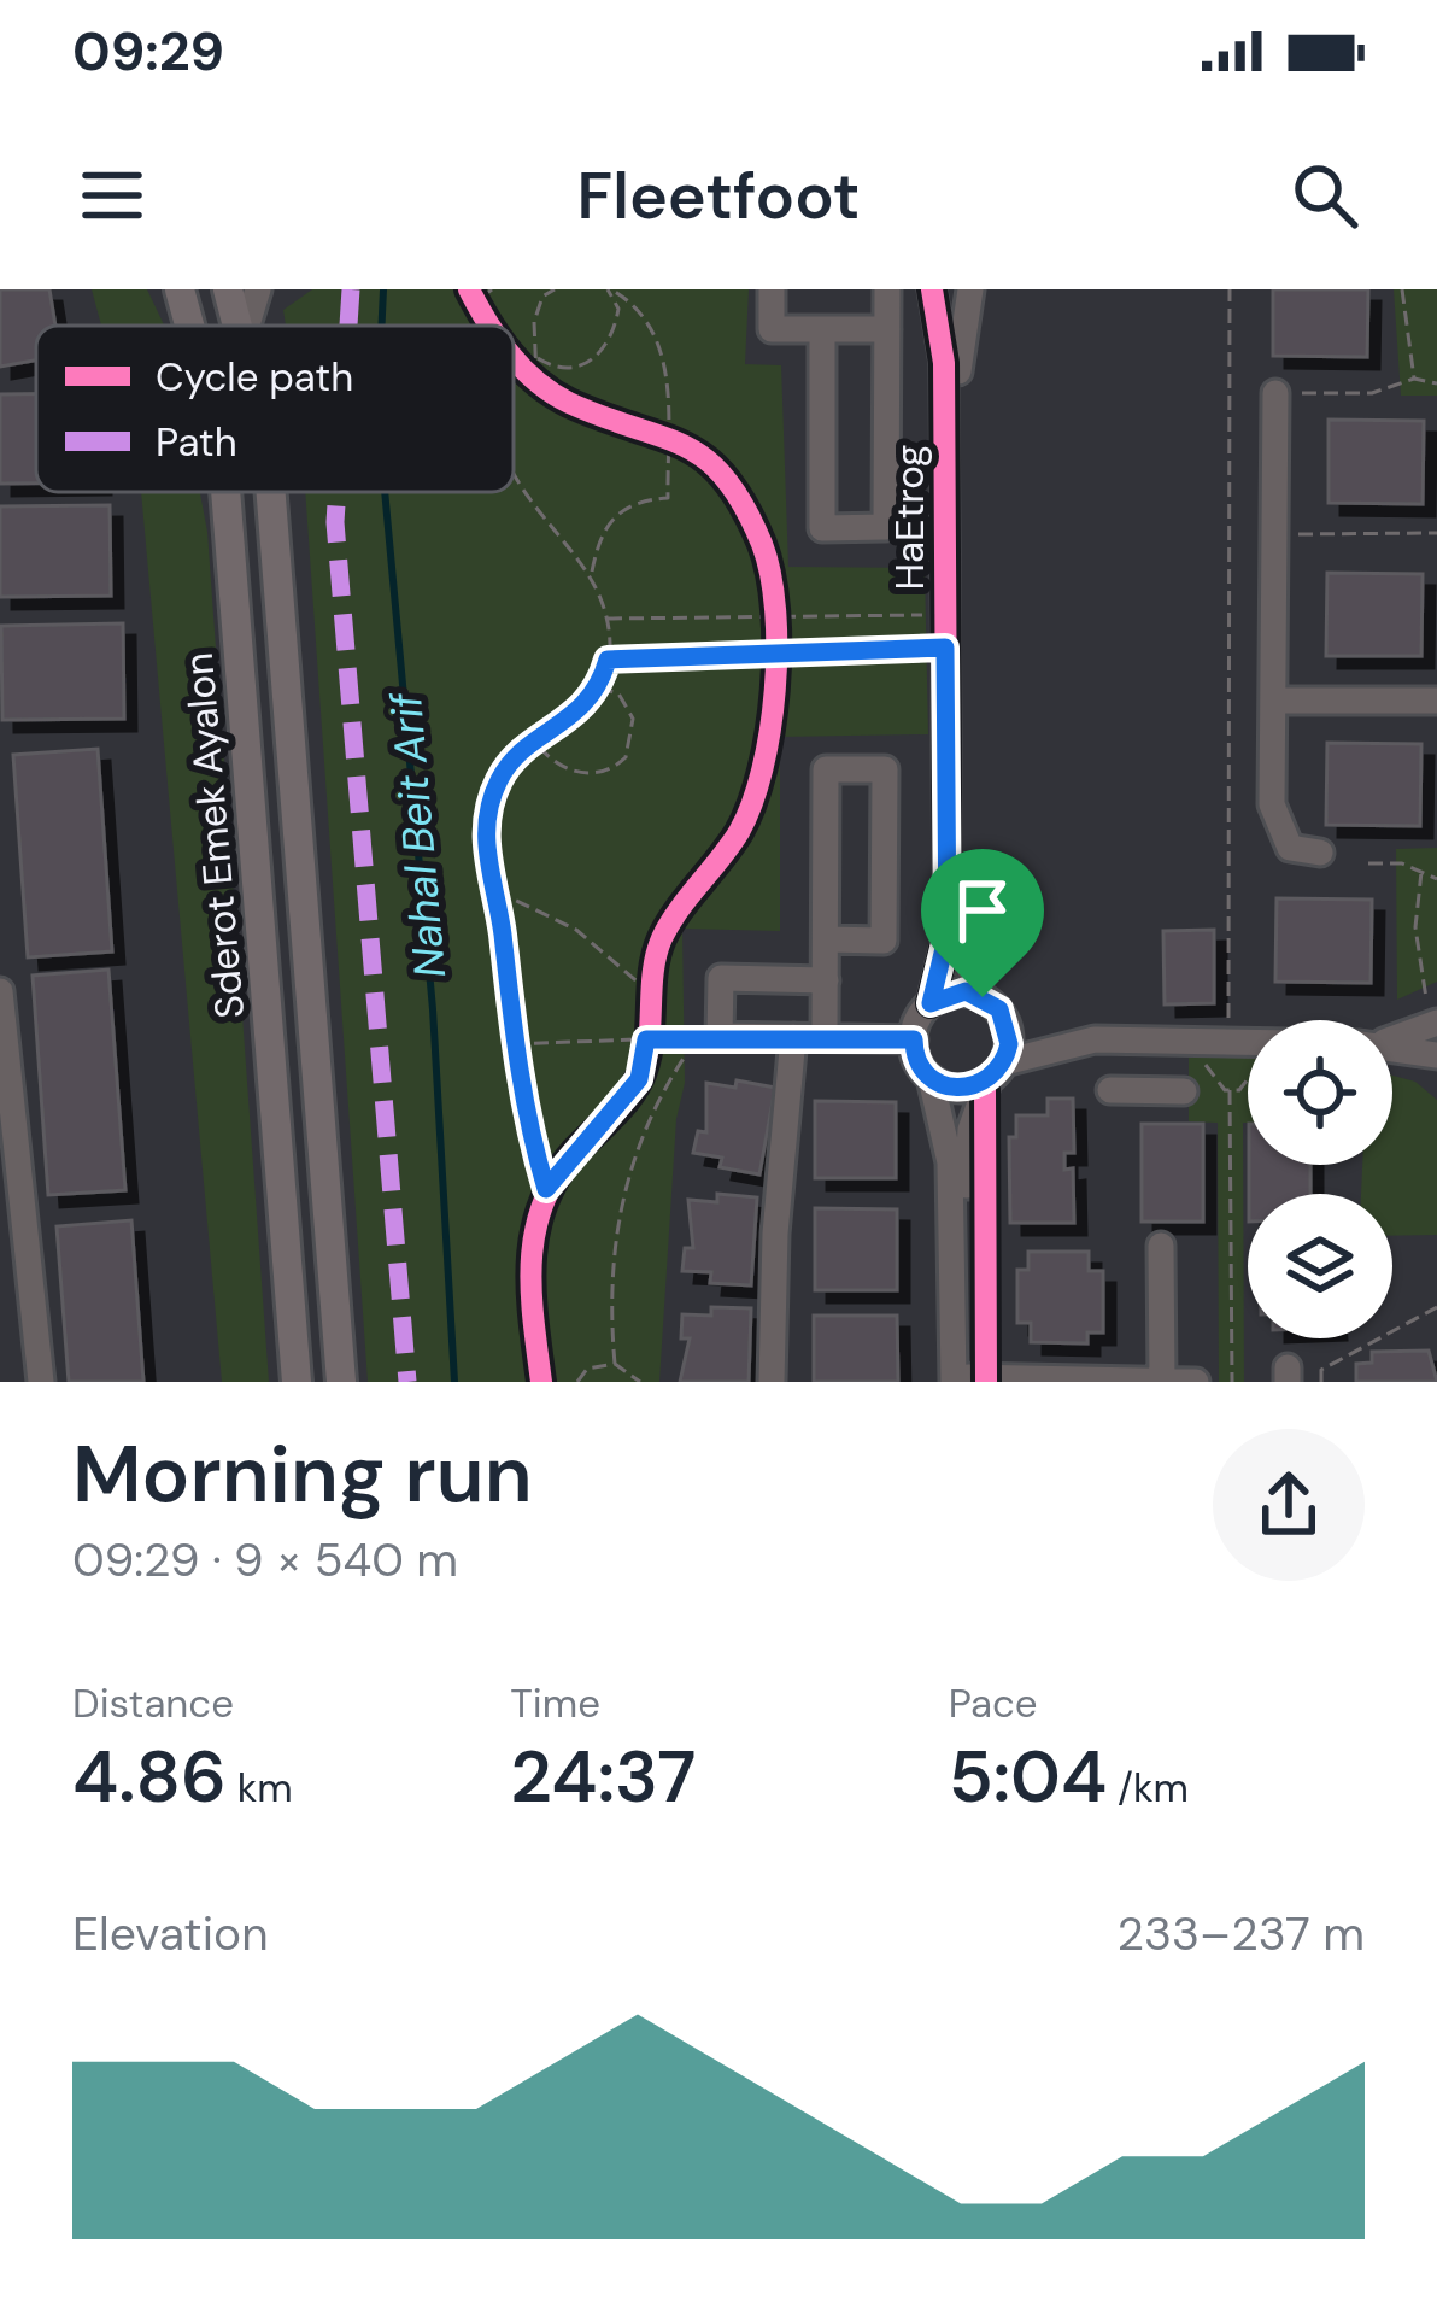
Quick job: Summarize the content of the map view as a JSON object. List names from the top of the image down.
{
  "streets": {
    "main road": ["Sderot Emek Ayalon"],
    "street": ["HaEtrog"]
  },
  "water": ["Nahal Beit Arif"],
  "legend": ["Cycle path", "Path"],
  "page": {
    "status": "09:29",
    "header": "Fleetfoot",
    "heading": ["Morning run", "09:29 · 9 × 540 m"],
    "stats": [
      ["Distance", "4.86 km"],
      ["Time", "24:37"],
      ["Pace", "5:04 /km"]
    ],
    "chart": ["Elevation", "233–237 m"]
  }
}
